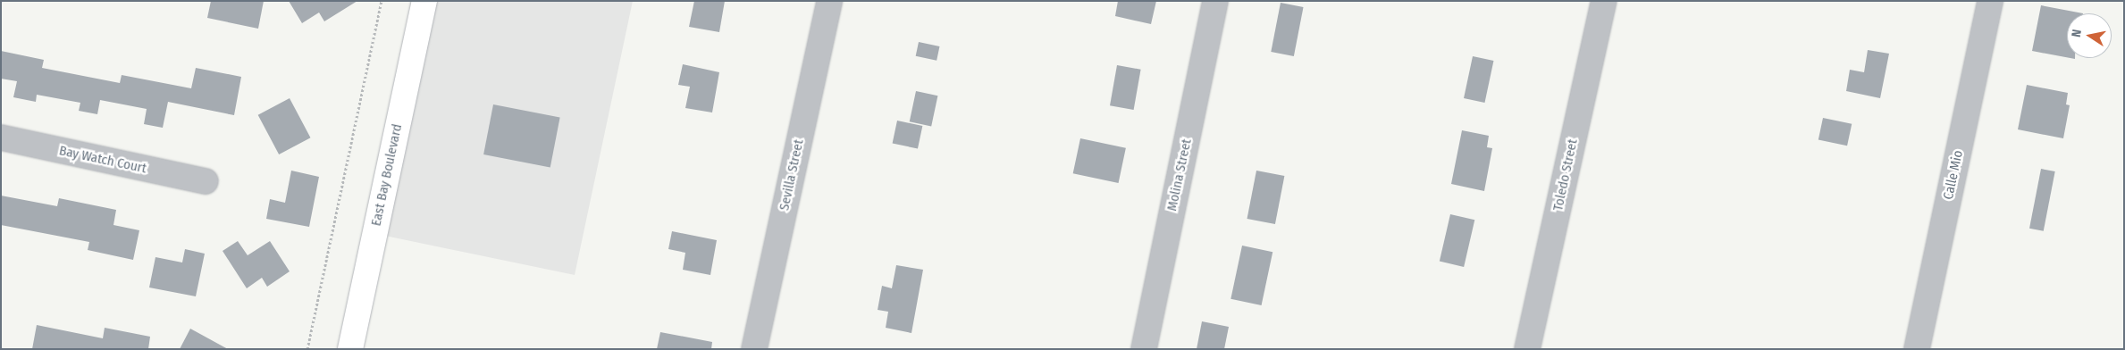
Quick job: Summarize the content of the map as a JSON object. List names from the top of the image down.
{
  "streets": {
    "main road": ["East Bay Boulevard"],
    "street": [
      "Bay Watch Court",
      "Sevilla Street",
      "Molina Street",
      "Toledo Street",
      "Calle Mio"
    ]
  },
  "north": "left"
}
